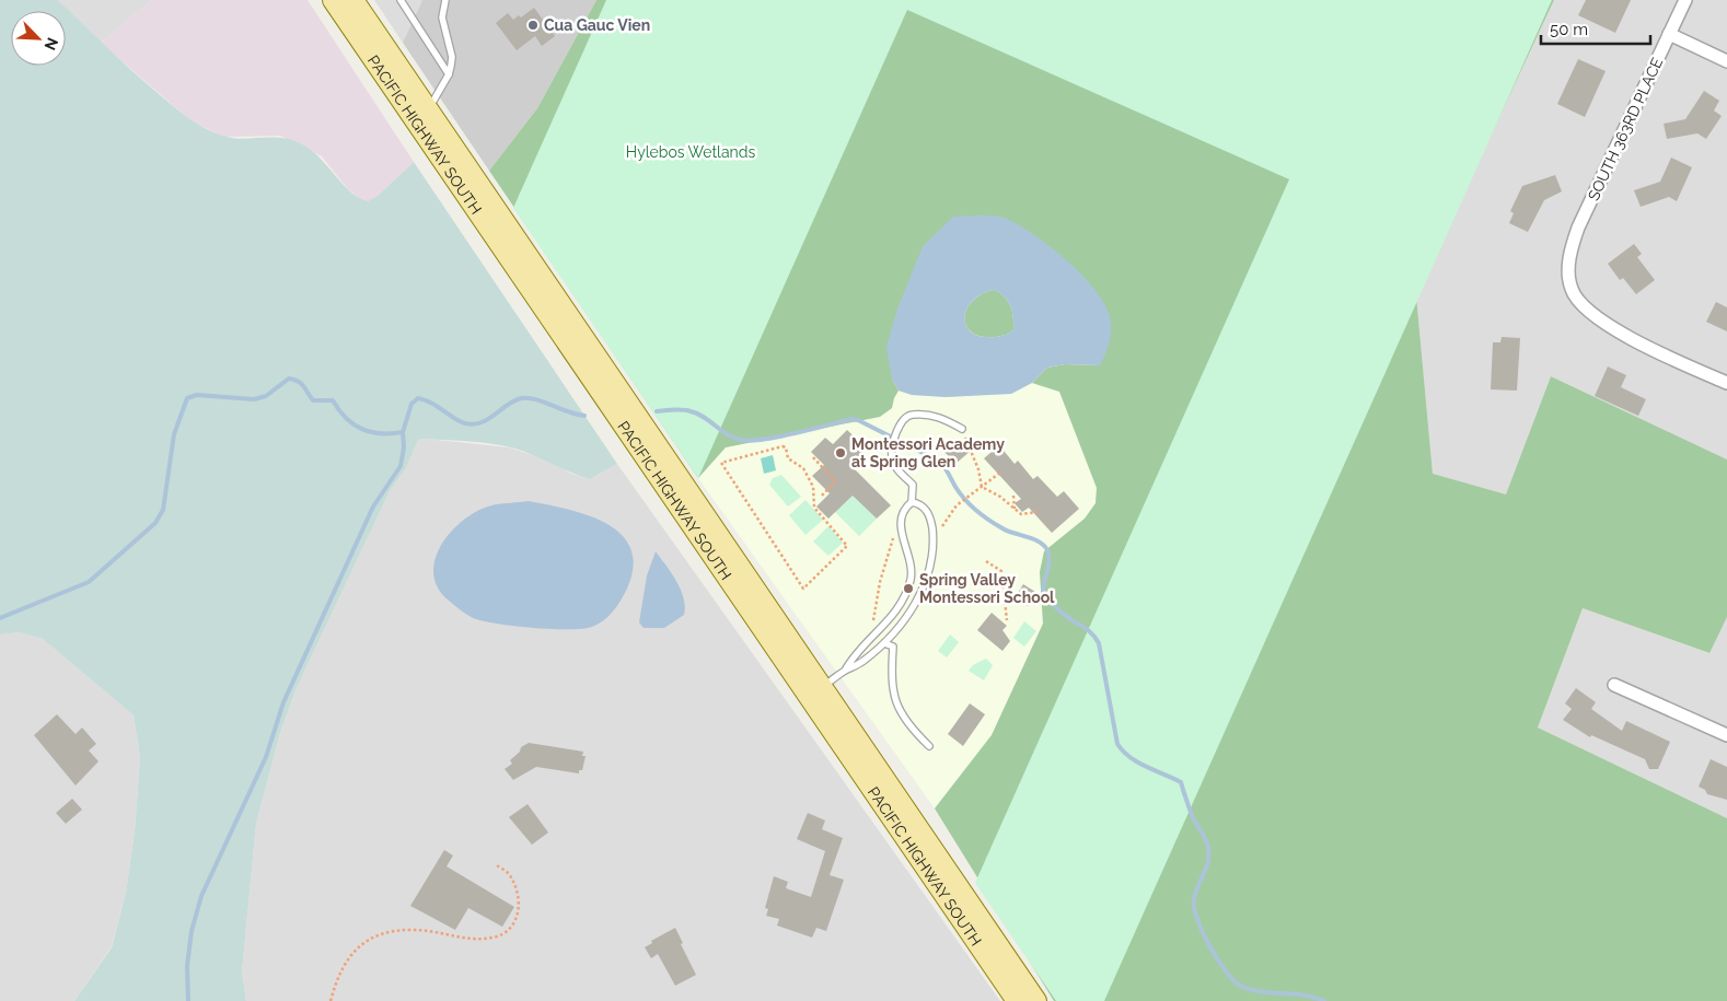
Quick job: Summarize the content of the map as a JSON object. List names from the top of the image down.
{
  "streets": {
    "main road": ["PACIFIC HIGHWAY SOUTH"],
    "street": ["SOUTH 363RD PLACE"]
  },
  "parks": ["Hylebos Wetlands"],
  "places": ["Cua Gauc Vien", "Montessori Academy at Spring Glen", "Spring Valley Montessori School"],
  "scale_bar": "50 m",
  "north": "bottom right"
}
